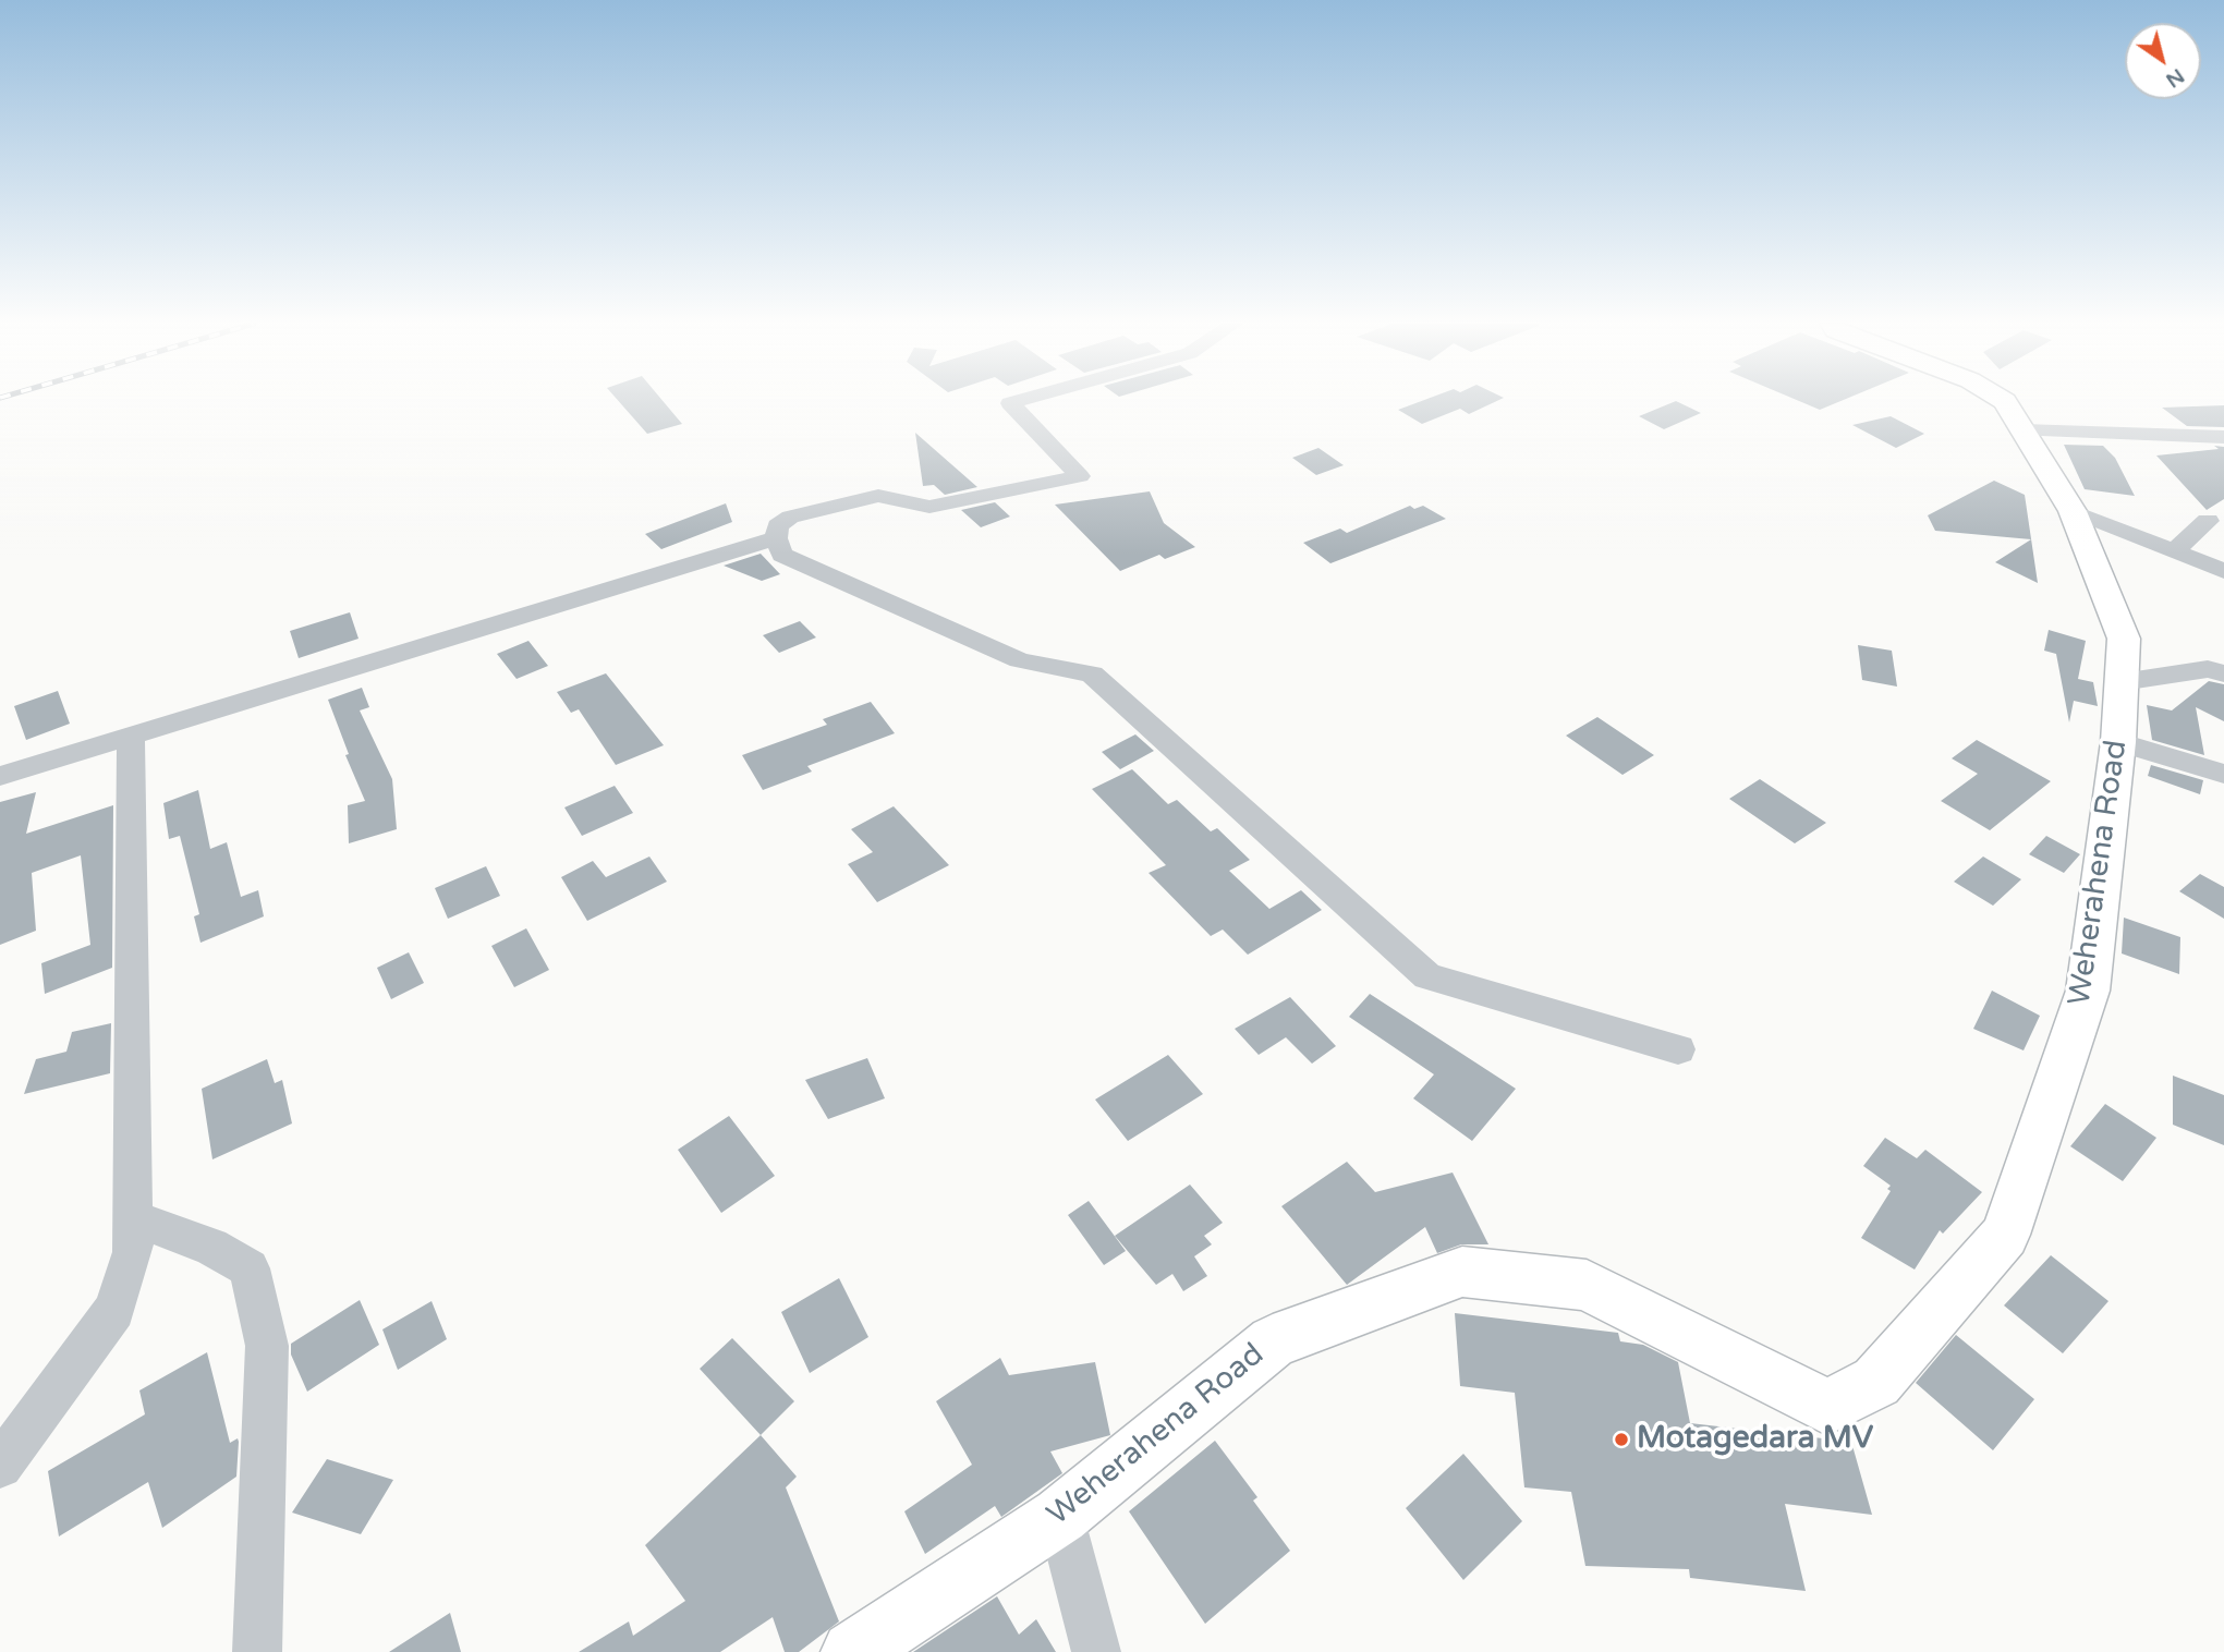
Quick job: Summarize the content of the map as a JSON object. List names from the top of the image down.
{
  "streets": {
    "main road": ["Weherahena Road"]
  },
  "places": ["Motagedara MV"],
  "north": "bottom right"
}
